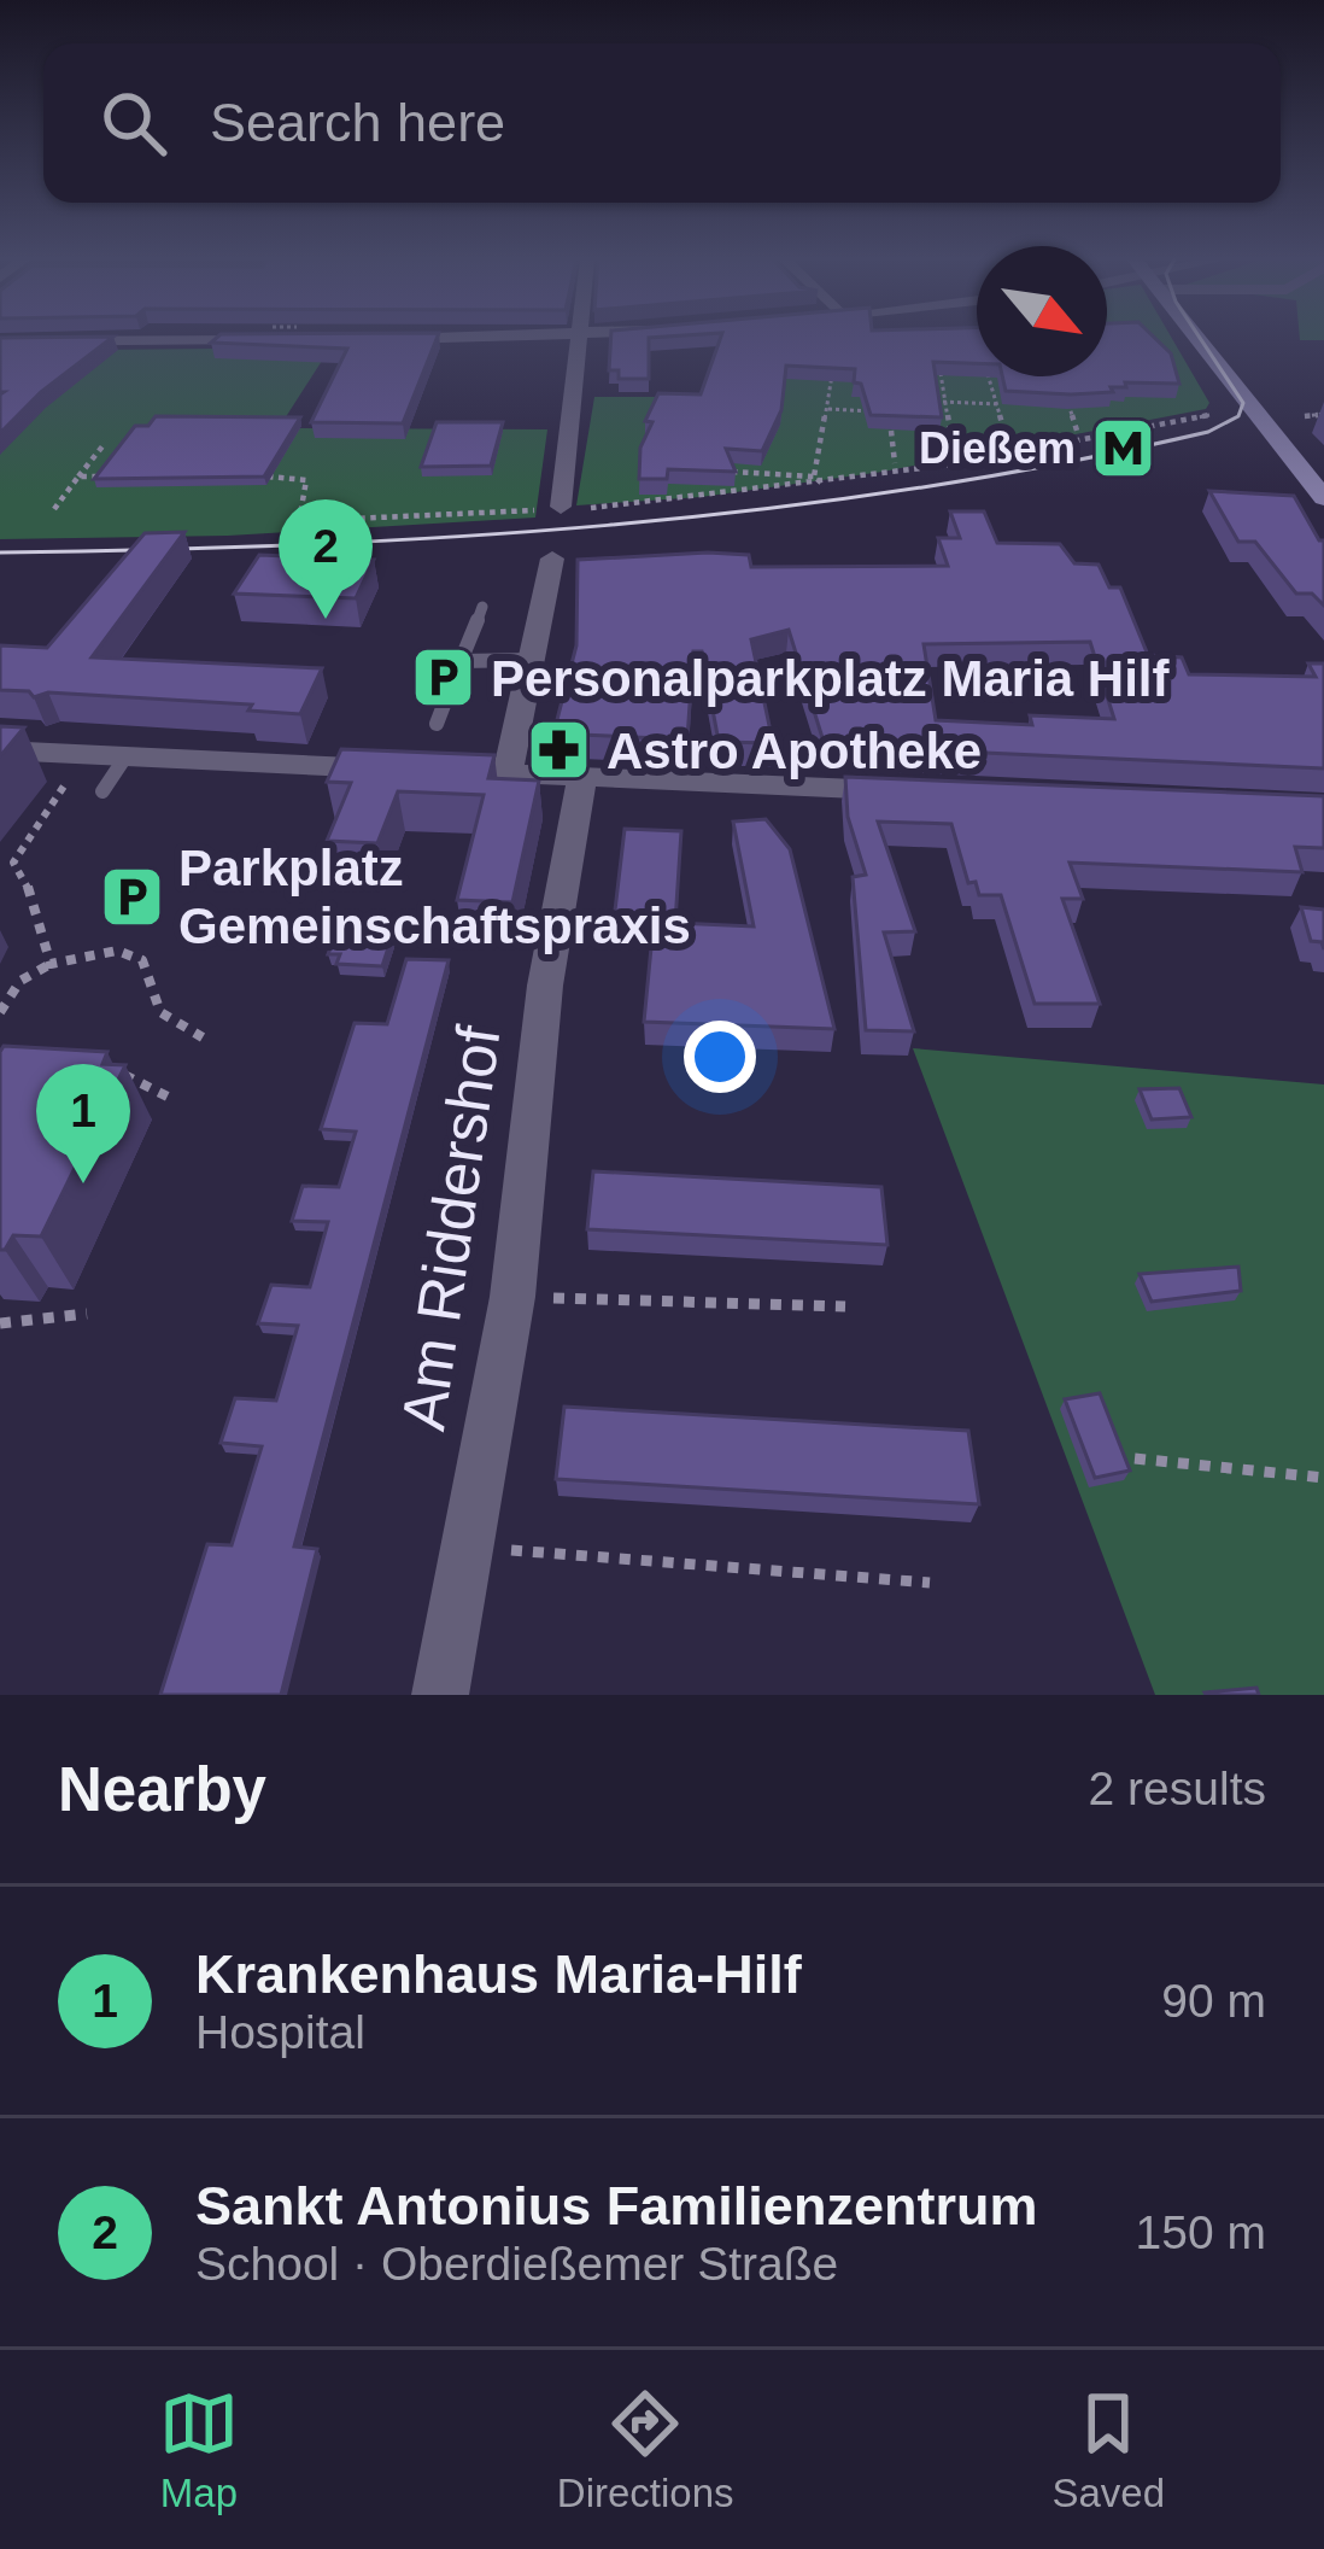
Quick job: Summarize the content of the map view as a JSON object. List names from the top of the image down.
{
  "streets": {
    "street": ["Am Riddershof"]
  },
  "places": {
    "metro station": ["Dießem"],
    "parking": ["Personalparkplatz Maria Hilf", "Parkplatz Gemeinschaftspraxis"],
    "pharmacy": ["Astro Apotheke"]
  },
  "north": "bottom right",
  "page": {
    "search": "Search here",
    "pins": ["2", "1"],
    "heading": ["Nearby", "2 results"],
    "list": [
      {
        "mark": "1",
        "name": "Krankenhaus Maria-Hilf",
        "note": "Hospital",
        "value": "90 m"
      },
      {
        "mark": "2",
        "name": "Sankt Antonius Familienzentrum",
        "note": "School · Oberdießemer Straße",
        "value": "150 m"
      }
    ],
    "nav": ["Map", "Directions", "Saved"]
  }
}
